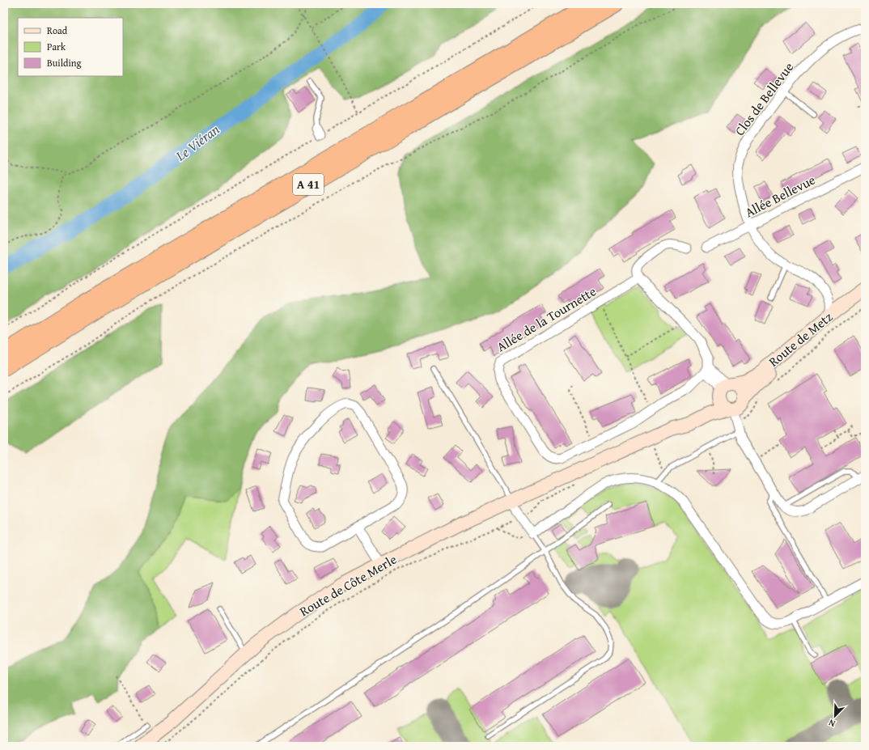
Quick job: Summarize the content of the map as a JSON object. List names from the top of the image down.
{
  "streets": {
    "highway": ["A 41"],
    "main road": ["Route de Metz", "Route de Côte Merle"],
    "street": ["Clos de Bellevue", "Allée Bellevue", "Allée de la Tournette"]
  },
  "crossings": [
    ["Clos de Bellevue", "Allée Bellevue"],
    ["Clos de Bellevue", "Route de Metz"],
    ["Route de Metz", "Route de Côte Merle"]
  ],
  "water": ["Le Viéran"],
  "legend": ["Road", "Park", "Building"],
  "north": "bottom left"
}
